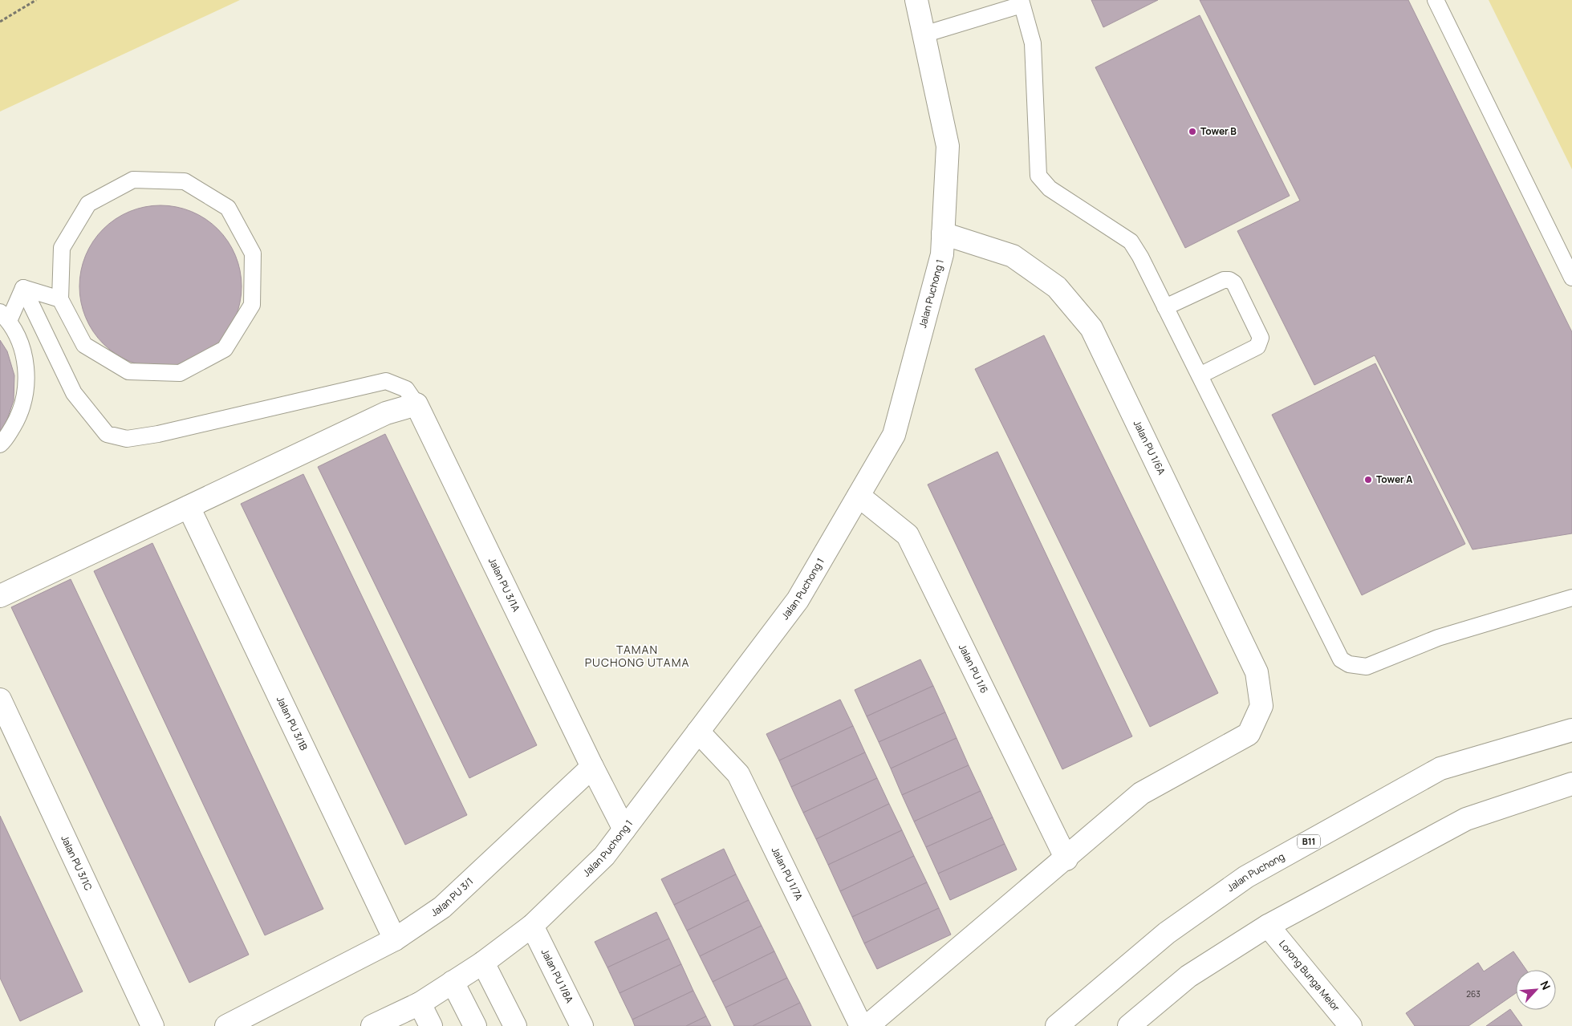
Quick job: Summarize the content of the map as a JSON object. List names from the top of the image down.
{
  "streets": {
    "street": [
      "Jalan Puchong 1",
      "Jalan PU 1/6A",
      "Jalan PU 3/1A",
      "Jalan PU 1/6",
      "Jalan PU 3/1B",
      "B11",
      "Jalan PU 3/1C",
      "Jalan Puchong",
      "Jalan PU 1/7A",
      "Jalan PU 3/1",
      "Jalan PU 1/8A",
      "Lorong Bunga Melor"
    ]
  },
  "crossings": [
    ["Jalan Puchong 1", "Jalan PU 1/6A"],
    ["Jalan Puchong 1", "Jalan PU 1/6"],
    ["Jalan Puchong 1", "Jalan PU 1/7A"],
    ["Jalan Puchong 1", "Jalan PU 1/8A"],
    ["Jalan PU 1/6A", "Jalan PU 1/6"],
    ["Jalan PU 3/1A", "Jalan PU 3/1"],
    ["Jalan PU 3/1B", "Jalan PU 3/1"]
  ],
  "districts": ["TAMAN PUCHONG UTAMA"],
  "places": ["Tower B", "Tower A"],
  "house_numbers": ["263"],
  "north": "top right"
}
